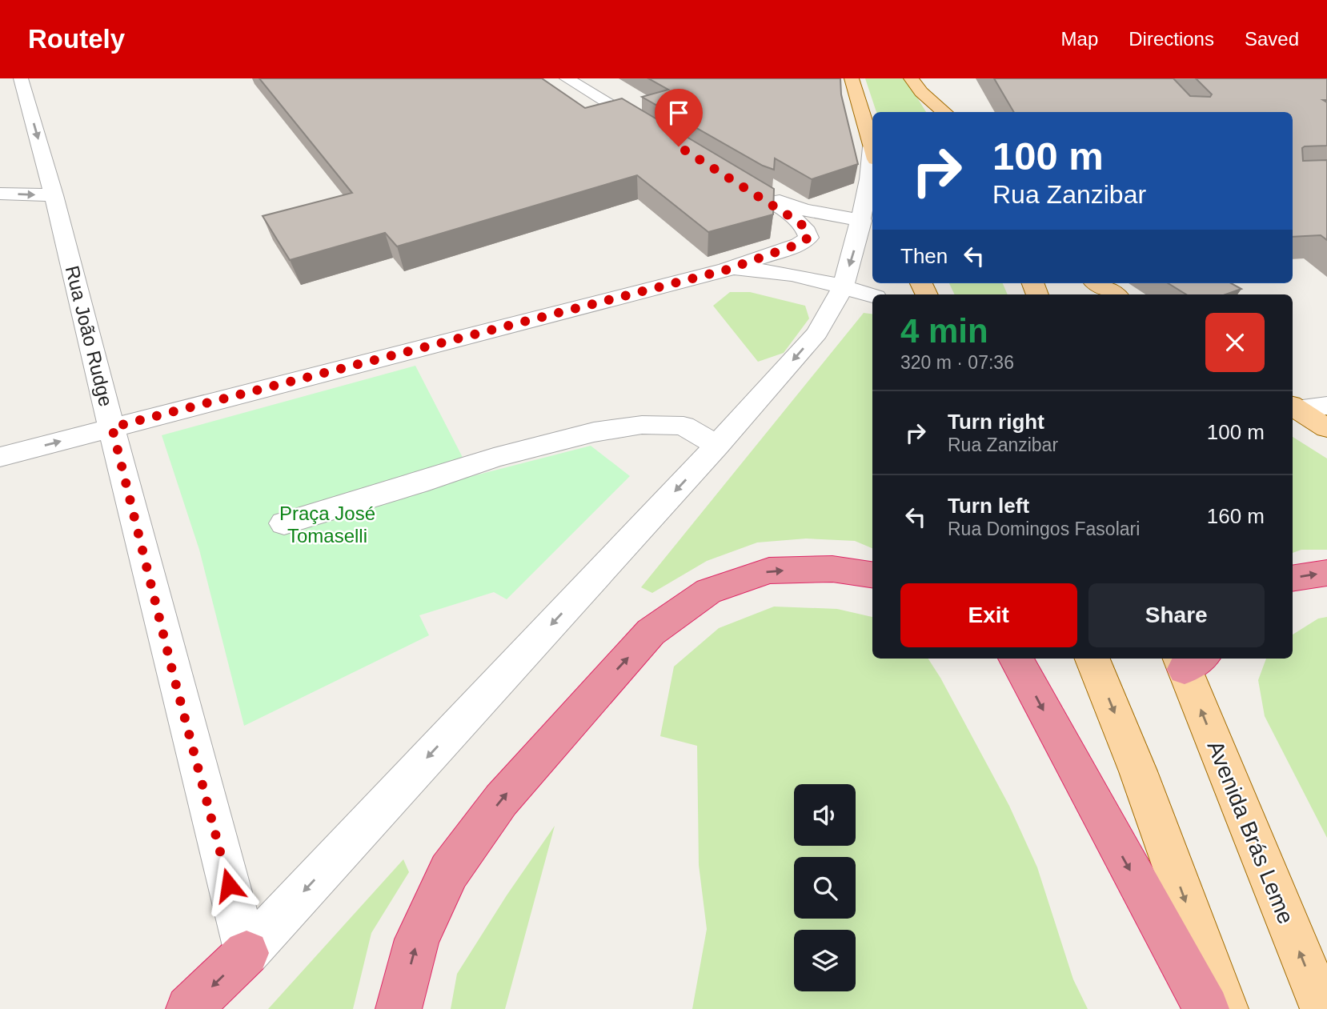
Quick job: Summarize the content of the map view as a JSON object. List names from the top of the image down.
{
  "streets": {
    "main road": ["Avenida Brás Leme"],
    "street": ["Rua João Rudge"]
  },
  "parks": ["Praça José Tomaselli"],
  "page": {
    "header": "Routely",
    "nav": ["Map", "Directions", "Saved"],
    "turn": ["100 m", "Rua Zanzibar"],
    "then": "Then",
    "heading": ["4 min", "320 m · 07:36"],
    "list": [
      {
        "name": "Turn right",
        "note": "Rua Zanzibar",
        "value": "100 m"
      },
      {
        "name": "Turn left",
        "note": "Rua Domingos Fasolari",
        "value": "160 m"
      }
    ],
    "buttons": ["Exit", "Share"]
  }
}
